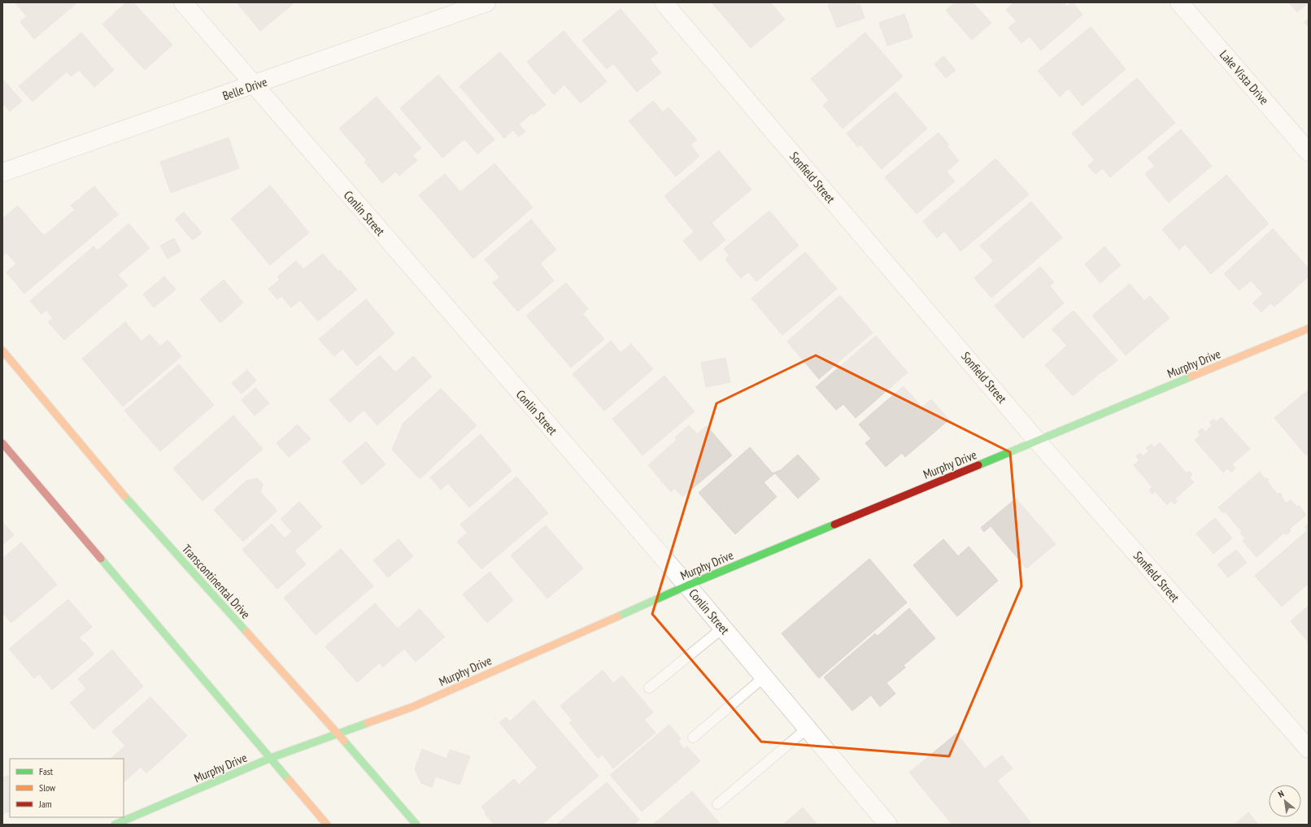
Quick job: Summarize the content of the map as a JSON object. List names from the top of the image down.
{
  "streets": {
    "street": [
      "Lake Vista Drive",
      "Belle Drive",
      "Sonfield Street",
      "Conlin Street",
      "Murphy Drive",
      "Transcontinental Drive"
    ]
  },
  "crossings": [
    ["Belle Drive", "Conlin Street"],
    ["Sonfield Street", "Murphy Drive"],
    ["Conlin Street", "Murphy Drive"],
    ["Murphy Drive", "Transcontinental Drive"]
  ],
  "legend": ["Fast", "Slow", "Jam"],
  "north": "top left"
}
